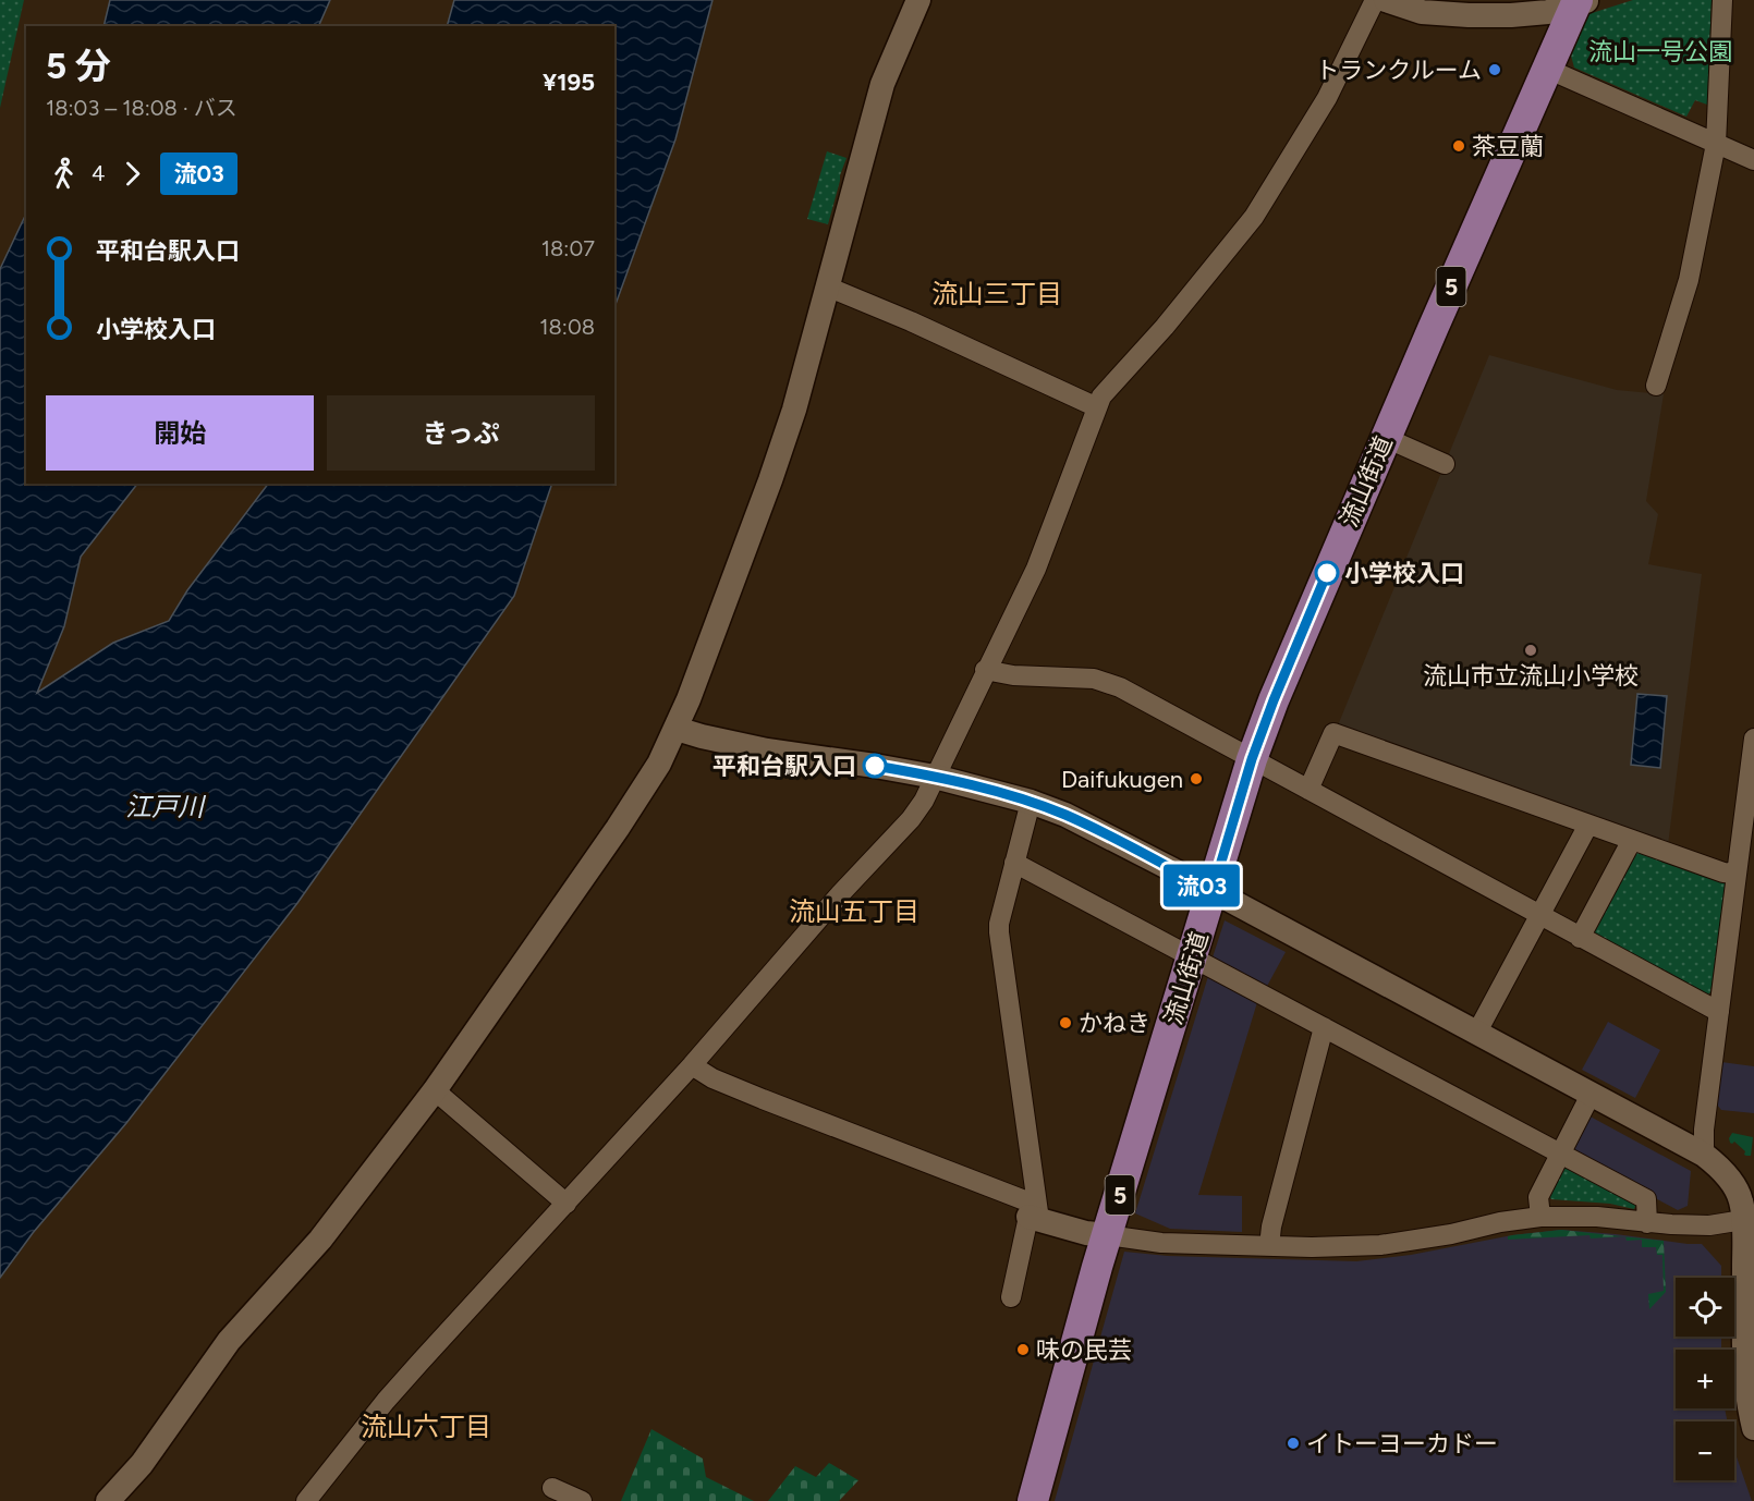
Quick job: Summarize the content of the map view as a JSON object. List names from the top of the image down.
{
  "streets": {
    "main road": ["5", "流山街道"]
  },
  "districts": ["流山三丁目", "流山五丁目", "流山六丁目"],
  "water": ["江戸川"],
  "parks": ["流山一号公園"],
  "places": [
    "トランクルーム",
    "茶豆蘭",
    "小学校入口",
    "流山市立流山小学校",
    "平和台駅入口",
    "Daifukugen",
    "かねき",
    "味の民芸",
    "イトーヨーカドー"
  ],
  "lines": ["bus line 流03"],
  "page": {
    "on_map": "流03",
    "heading": ["5 分", "18:03 – 18:08 · バス", "¥195"],
    "legs": ["4", "流03"],
    "list": [
      {
        "name": "平和台駅入口",
        "value": "18:07"
      },
      {
        "name": "小学校入口",
        "value": "18:08"
      }
    ],
    "buttons": ["開始", "きっぷ"],
    "map_buttons": ["+", "−"]
  }
}
